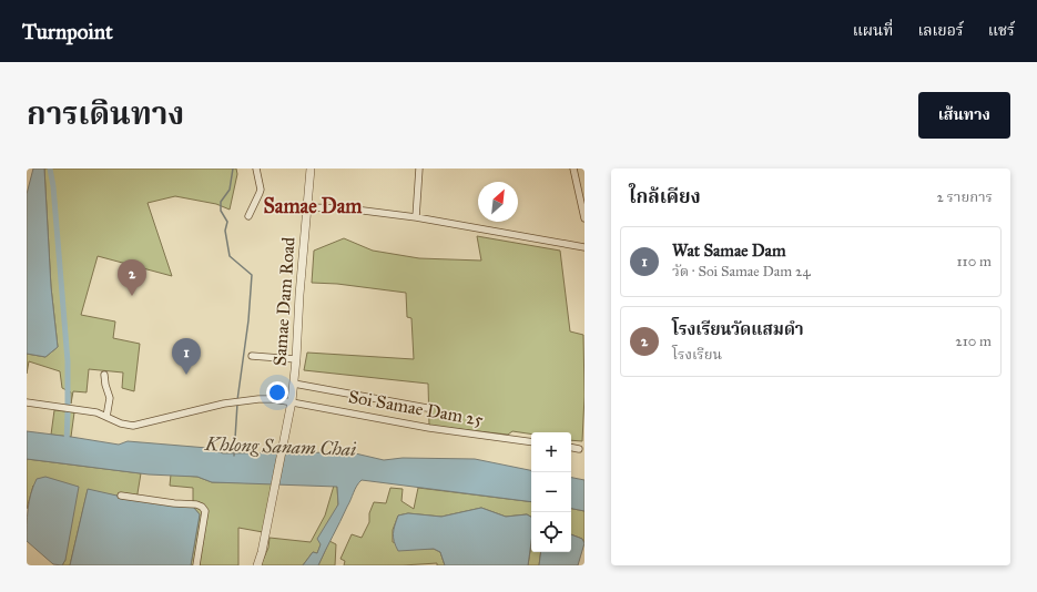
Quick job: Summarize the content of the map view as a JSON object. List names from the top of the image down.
{
  "streets": {
    "street": ["Samae Dam Road", "Soi Samae Dam 25"]
  },
  "crossings": [
    ["Samae Dam Road", "Soi Samae Dam 25"]
  ],
  "districts": ["Samae Dam"],
  "water": ["Khlong Sanam Chai"],
  "north": "top right",
  "page": {
    "header": "Turnpoint",
    "nav": ["แผนที่", "เลเยอร์", "แชร์"],
    "title": "การเดินทาง",
    "buttons": "เส้นทาง",
    "heading": ["ใกล้เคียง", "2 รายการ"],
    "list": [
      {
        "mark": "1",
        "name": "Wat Samae Dam",
        "note": "วัด · Soi Samae Dam 24",
        "value": "110 m"
      },
      {
        "mark": "2",
        "name": "โรงเรียนวัดแสมดำ",
        "note": "โรงเรียน",
        "value": "210 m"
      }
    ],
    "pins": ["2", "1"],
    "map_buttons": ["+", "−"]
  }
}
